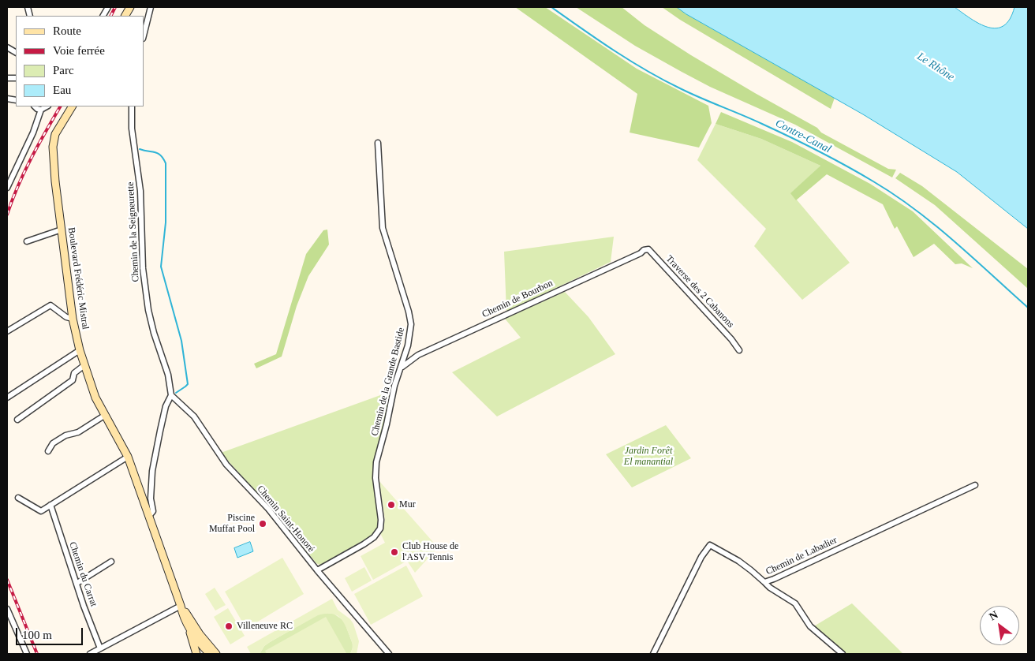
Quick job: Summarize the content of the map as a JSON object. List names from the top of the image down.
{
  "streets": {
    "main road": ["Boulevard Frédéric Mistral"],
    "street": [
      "Chemin de la Seigneurette",
      "Traverse des 2 Cabanons",
      "Chemin de Bourbon",
      "Chemin de la Grande Bastide",
      "Chemin Saint-Honoré",
      "Chemin de Labadier",
      "Chemin du Carrat"
    ]
  },
  "crossings": [
    ["Chemin de la Seigneurette", "Chemin Saint-Honoré"],
    ["Traverse des 2 Cabanons", "Chemin de Bourbon"],
    ["Chemin de Bourbon", "Chemin de la Grande Bastide"],
    ["Chemin de la Grande Bastide", "Chemin Saint-Honoré"]
  ],
  "water": ["Le Rhône", "Contre-Canal"],
  "parks": ["Jardin Forêt El manantial"],
  "places": [
    "Mur",
    "Piscine Muffat Pool",
    "Club House de l'ASV Tennis",
    "Villeneuve RC"
  ],
  "legend": [
    "Route",
    "Voie ferrée",
    "Parc",
    "Eau"
  ],
  "scale_bar": "100 m",
  "north": "top left"
}
